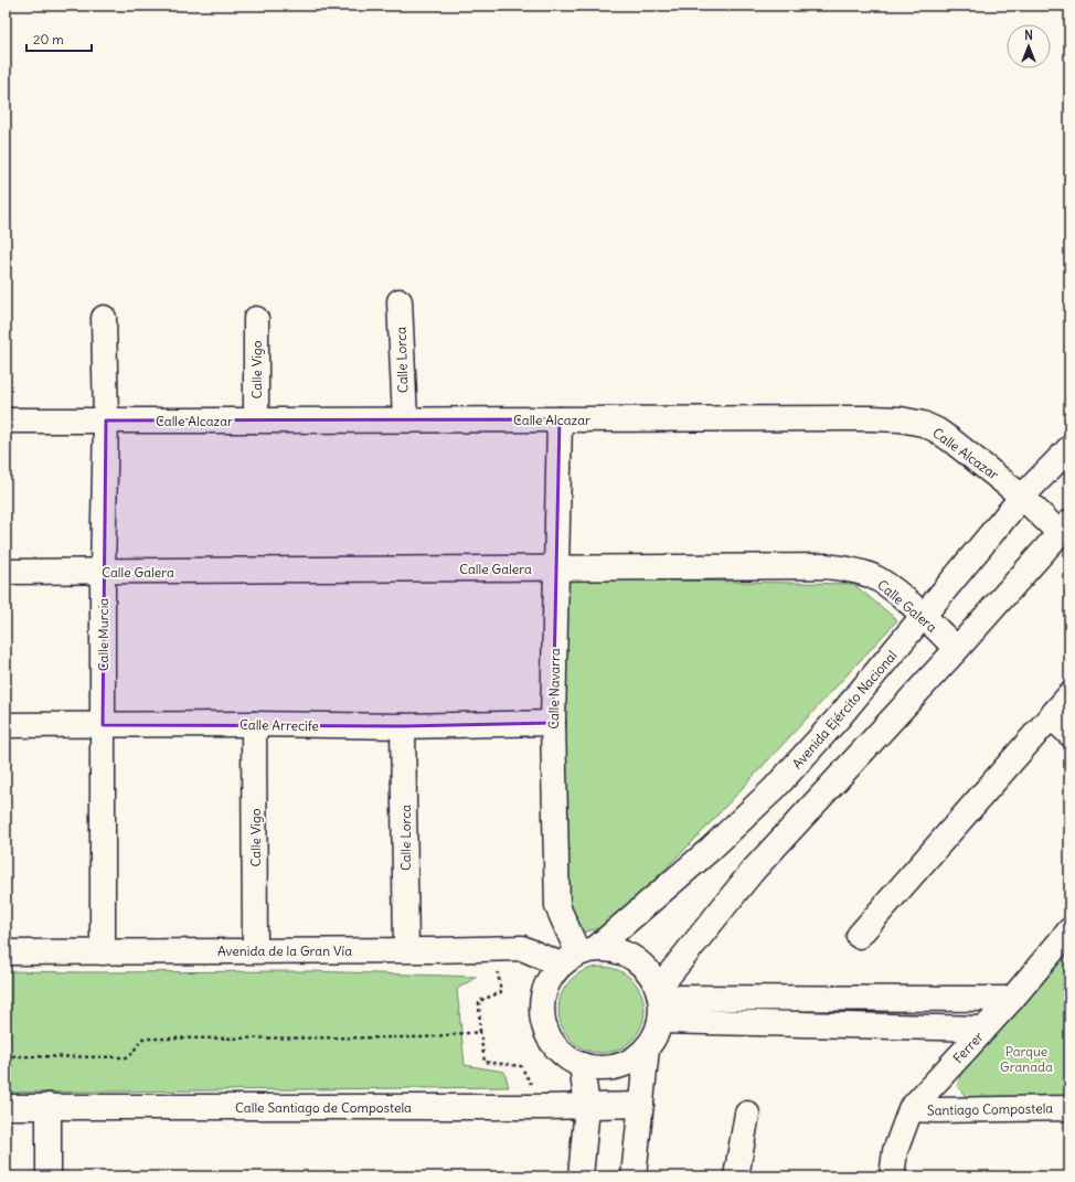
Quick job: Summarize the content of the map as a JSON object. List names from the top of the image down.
{
  "streets": {
    "street": [
      "Calle Lorca",
      "Calle Vigo",
      "Calle Alcazar",
      "Calle Galera",
      "Calle Murcia",
      "Calle Navarra",
      "Avenida Ejército Nacional",
      "Calle Arrecife",
      "Avenida de la Gran Vía",
      "Ferrer",
      "Calle Santiago de Compostela",
      "Santiago Compostela"
    ]
  },
  "crossings": [
    ["Calle Lorca", "Calle Alcazar"],
    ["Calle Lorca", "Calle Arrecife"],
    ["Calle Lorca", "Avenida de la Gran Vía"],
    ["Calle Vigo", "Calle Alcazar"],
    ["Calle Vigo", "Calle Arrecife"],
    ["Calle Vigo", "Avenida de la Gran Vía"],
    ["Calle Alcazar", "Calle Murcia"],
    ["Calle Alcazar", "Calle Navarra"],
    ["Calle Alcazar", "Avenida Ejército Nacional"],
    ["Calle Galera", "Calle Murcia"],
    ["Calle Galera", "Calle Navarra"],
    ["Calle Galera", "Avenida Ejército Nacional"],
    ["Calle Murcia", "Calle Arrecife"],
    ["Calle Murcia", "Avenida de la Gran Vía"],
    ["Calle Navarra", "Avenida Ejército Nacional"],
    ["Calle Navarra", "Calle Arrecife"],
    ["Calle Navarra", "Avenida de la Gran Vía"],
    ["Avenida Ejército Nacional", "Avenida de la Gran Vía"],
    ["Ferrer", "Santiago Compostela"]
  ],
  "parks": ["Parque Granada"],
  "scale_bar": "20 m",
  "north": "top"
}
